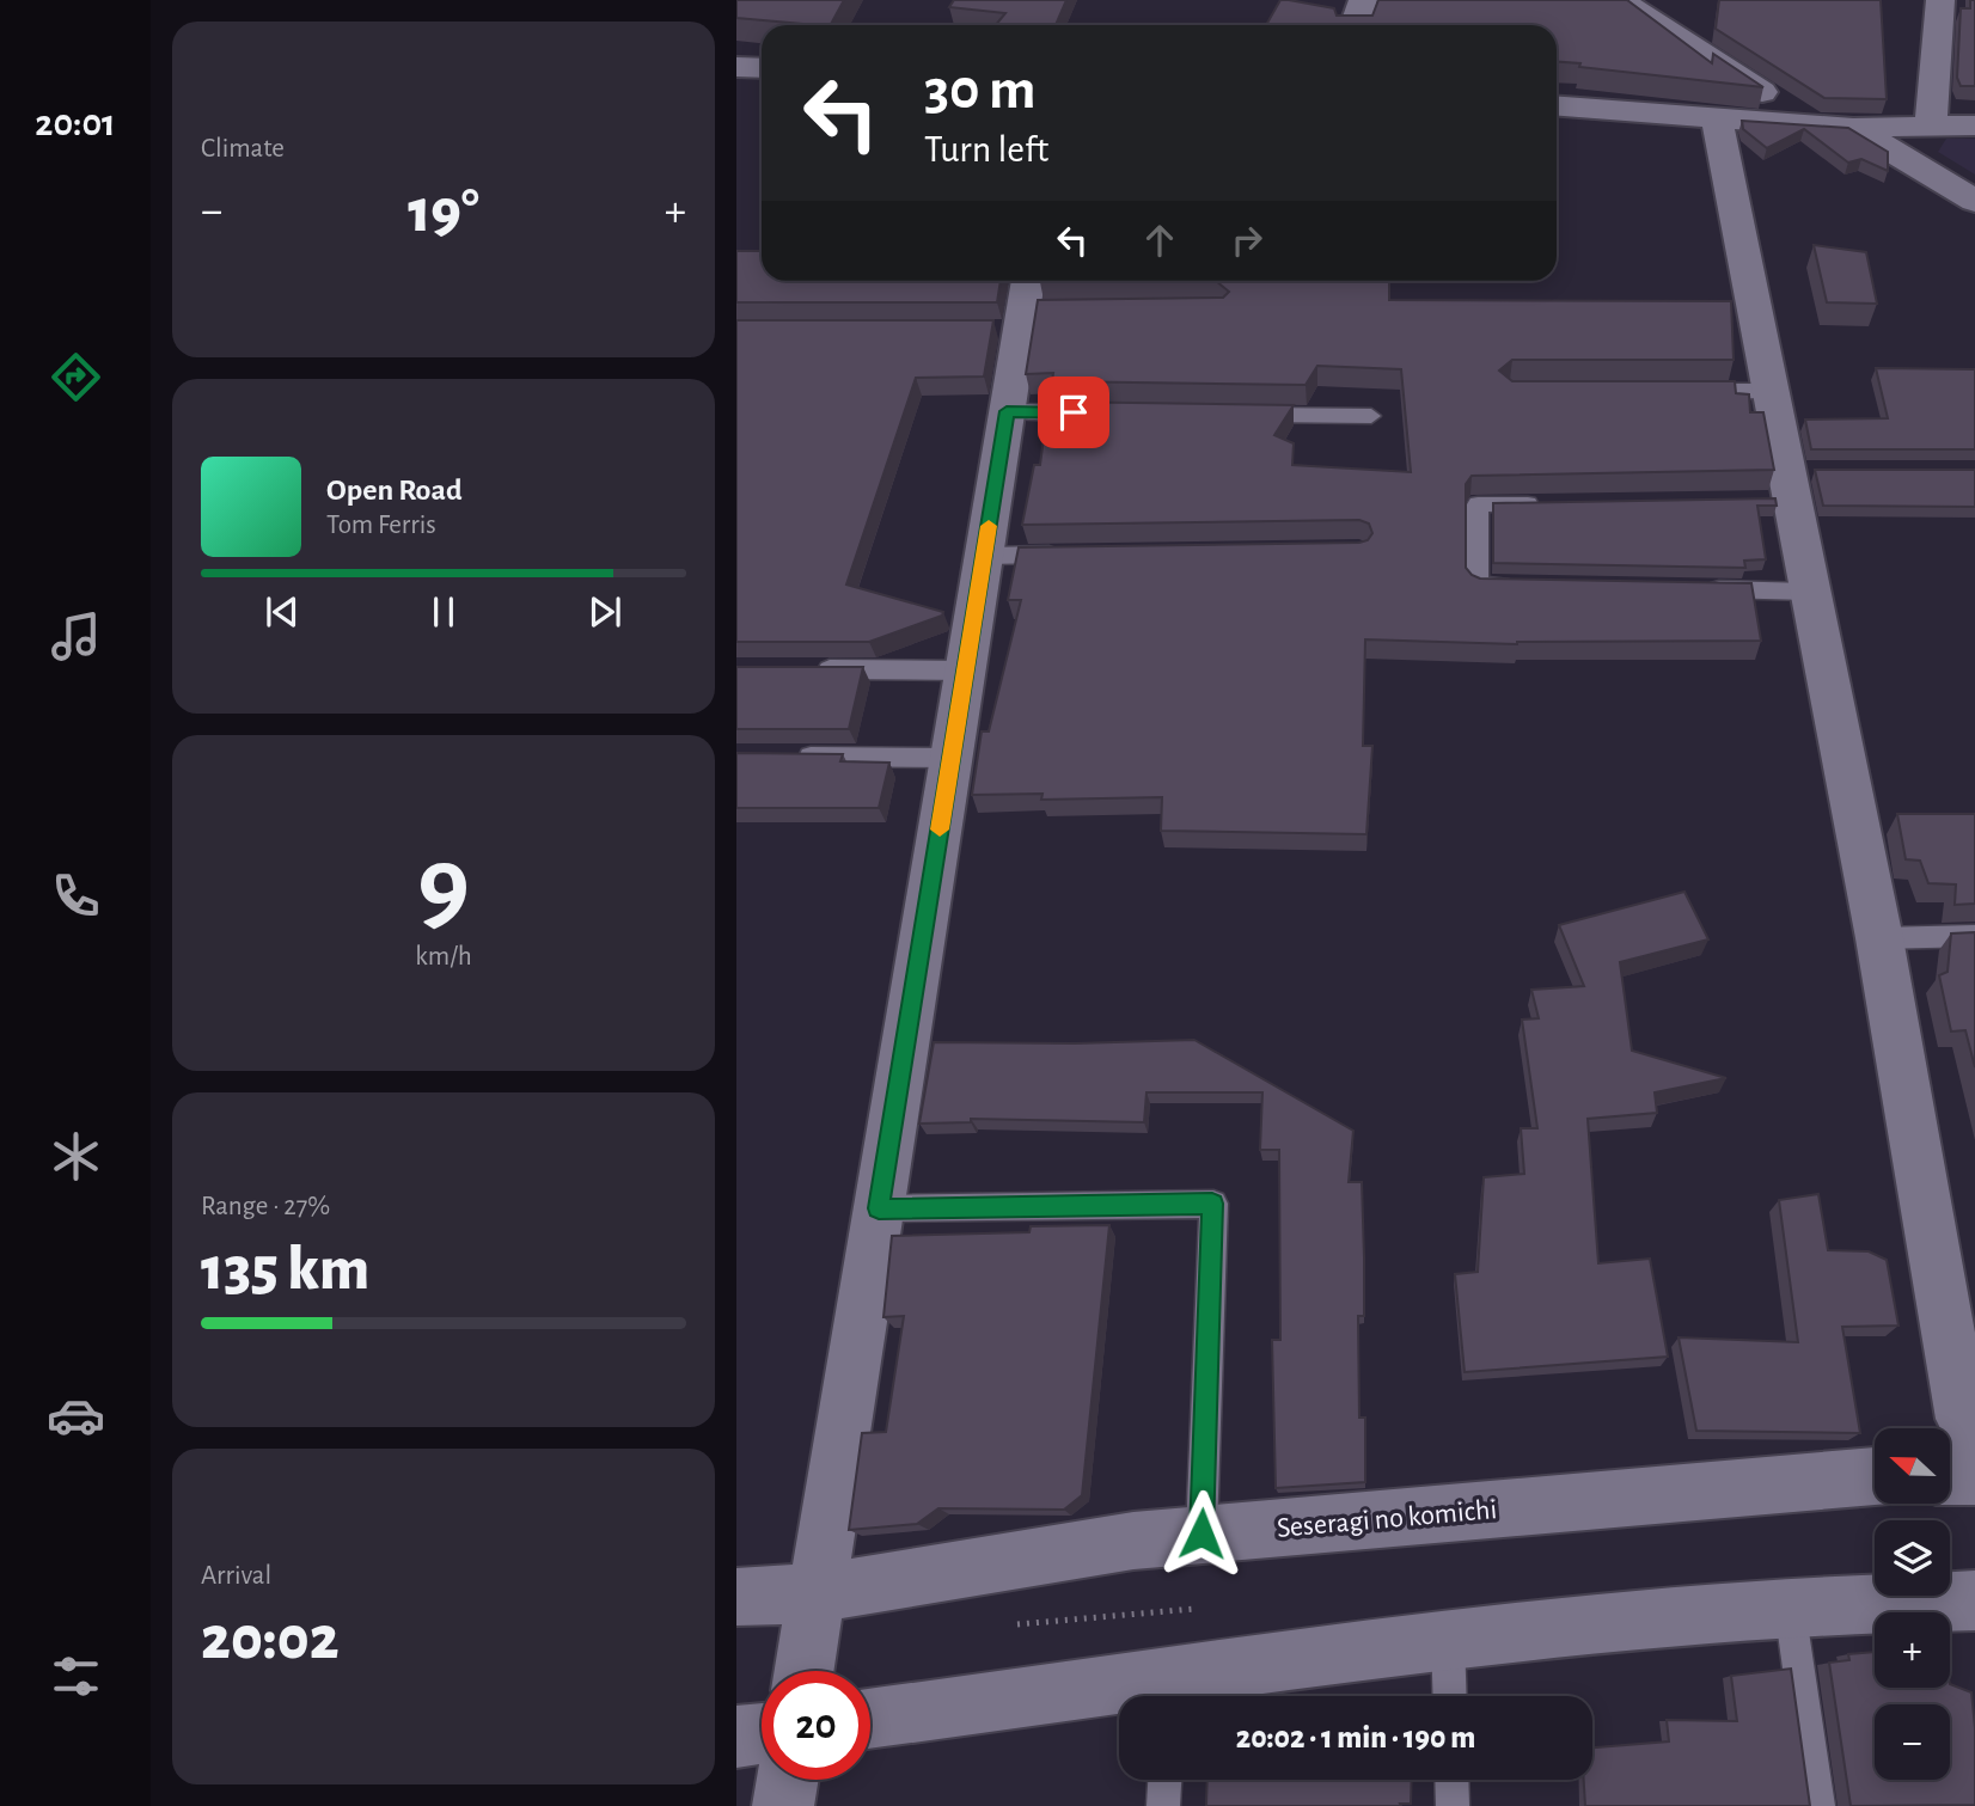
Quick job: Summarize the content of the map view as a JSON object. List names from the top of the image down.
{
  "streets": {
    "street": ["Seseragi no komichi"]
  },
  "north": "left",
  "page": {
    "tabs": "20:01",
    "tile": [
      "Climate",
      ["9", "km/h"],
      ["Range · 27%", "135 km"],
      ["Arrival", "20:02"]
    ],
    "turn": ["30 m", "Turn left"],
    "heat": ["−", "19°", "+"],
    "song": ["Open Road", "Tom Ferris"],
    "map_buttons": ["+", "−"],
    "limit": "20",
    "trip": "20:02 · 1 min · 190 m"
  }
}
